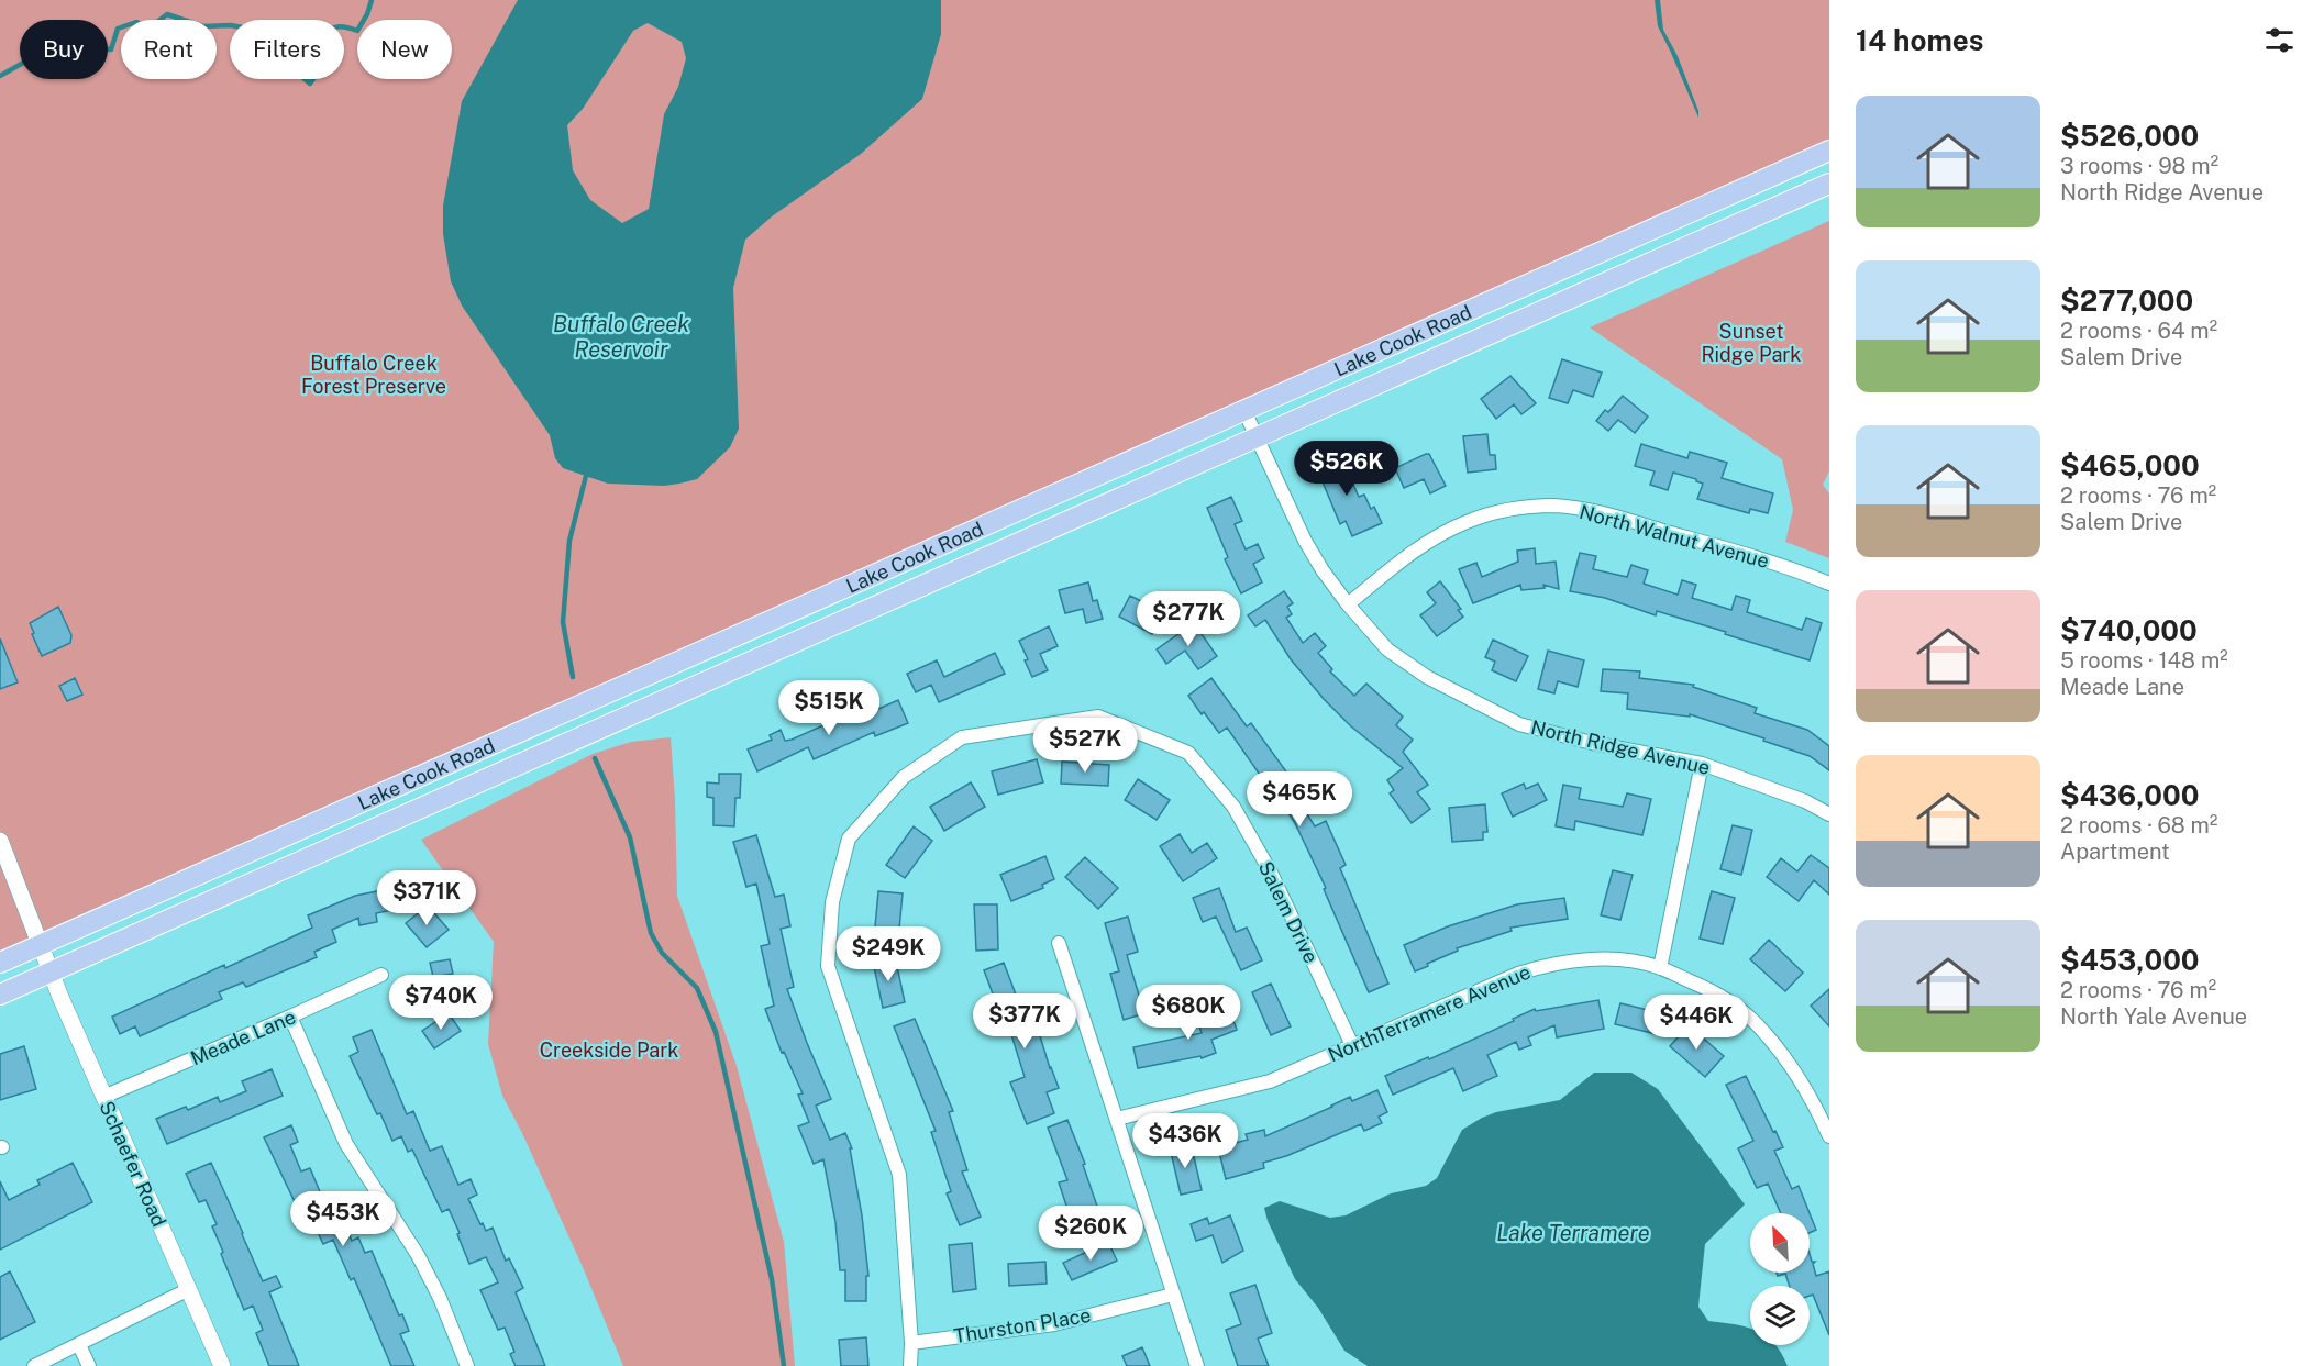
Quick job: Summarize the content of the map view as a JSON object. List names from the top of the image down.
{
  "streets": {
    "main road": ["Lake Cook Road"],
    "street": [
      "North Walnut Avenue",
      "North Ridge Avenue",
      "Salem Drive",
      "NorthTerramere Avenue",
      "Meade Lane",
      "Schaefer Road",
      "Thurston Place"
    ]
  },
  "crossings": [
    ["Lake Cook Road", "North Ridge Avenue"],
    ["Lake Cook Road", "Schaefer Road"],
    ["North Walnut Avenue", "North Ridge Avenue"],
    ["Salem Drive", "NorthTerramere Avenue"],
    ["Salem Drive", "Thurston Place"],
    ["Meade Lane", "Schaefer Road"]
  ],
  "water": ["Buffalo Creek Reservoir", "Lake Terramere"],
  "parks": ["Sunset Ridge Park", "Buffalo Creek Forest Preserve", "Creekside Park"],
  "north": "top left",
  "page": {
    "heading": "14 homes",
    "chip": [
      "Buy",
      "Rent",
      "Filters",
      "New"
    ],
    "list": [
      {
        "name": "$526,000",
        "note": "3 rooms · 98 m² · North Ridge Avenue"
      },
      {
        "name": "$277,000",
        "note": "2 rooms · 64 m² · Salem Drive"
      },
      {
        "name": "$465,000",
        "note": "2 rooms · 76 m² · Salem Drive"
      },
      {
        "name": "$740,000",
        "note": "5 rooms · 148 m² · Meade Lane"
      },
      {
        "name": "$436,000",
        "note": "2 rooms · 68 m² · Apartment"
      },
      {
        "name": "$453,000",
        "note": "2 rooms · 76 m² · North Yale Avenue"
      }
    ],
    "price": [
      "$526K",
      "$277K",
      "$515K",
      "$527K",
      "$465K",
      "$371K",
      "$249K",
      "$740K",
      "$680K",
      "$377K",
      "$446K",
      "$436K",
      "$453K",
      "$260K"
    ]
  }
}
